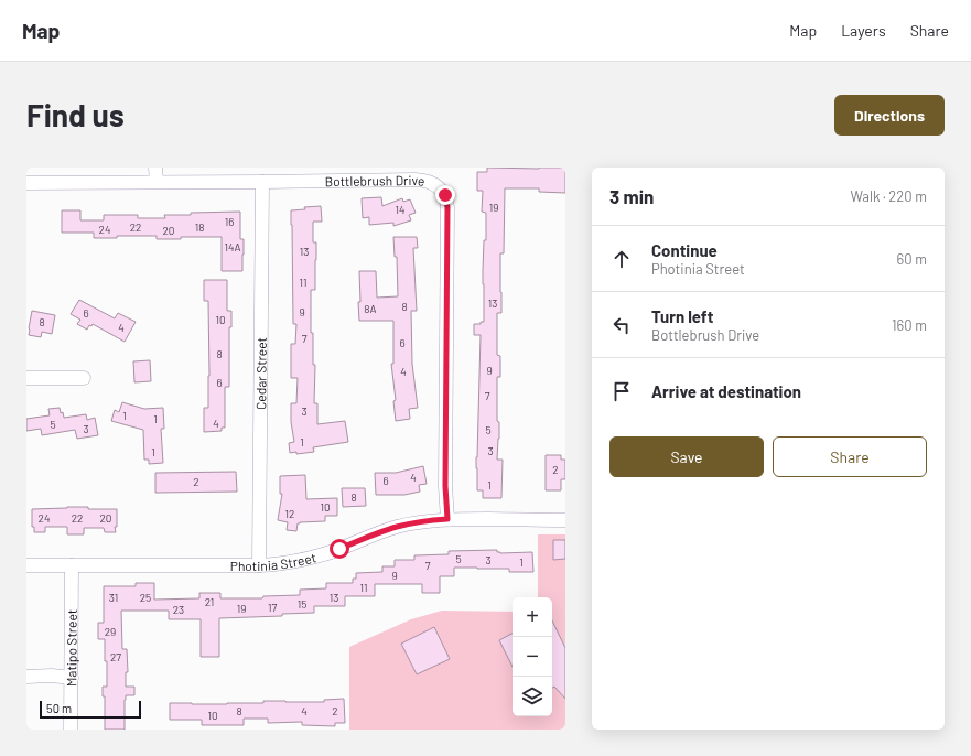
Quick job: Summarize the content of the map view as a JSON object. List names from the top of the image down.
{
  "streets": {
    "street": [
      "Bottlebrush Drive",
      "Cedar Street",
      "Photinia Street",
      "Matipo Street"
    ]
  },
  "crossings": [
    ["Bottlebrush Drive", "Cedar Street"],
    ["Bottlebrush Drive", "Photinia Street"],
    ["Cedar Street", "Photinia Street"],
    ["Photinia Street", "Matipo Street"]
  ],
  "house_numbers": [
    "19",
    "14",
    "16",
    "22",
    "18",
    "24",
    "20",
    "14A",
    "13",
    "11",
    "13",
    "8",
    "8A",
    "9",
    "6",
    "10",
    "8",
    "4",
    "7",
    "6",
    "8",
    "9",
    "4",
    "6",
    "7",
    "3",
    "1",
    "1",
    "4",
    "5",
    "3",
    "5",
    "1",
    "3",
    "1",
    "2",
    "4",
    "6",
    "2",
    "1",
    "8",
    "10",
    "12",
    "24",
    "22",
    "20",
    "5",
    "3",
    "1",
    "7",
    "9",
    "11",
    "31",
    "25",
    "13",
    "21",
    "15",
    "17",
    "19",
    "23",
    "29",
    "27",
    "8",
    "4",
    "2",
    "10"
  ],
  "scale_bar": "50 m",
  "page": {
    "header": "Map",
    "nav": ["Map", "Layers", "Share"],
    "buttons": [
      "Directions",
      ["Save", "Share"]
    ],
    "title": "Find us",
    "heading": ["3 min", "Walk · 220 m"],
    "list": [
      ["Continue", "Photinia Street", "60 m"],
      ["Turn left", "Bottlebrush Drive", "160 m"],
      "Arrive at destination"
    ],
    "map_buttons": ["+", "−"],
    "scale": "50 m"
  }
}
